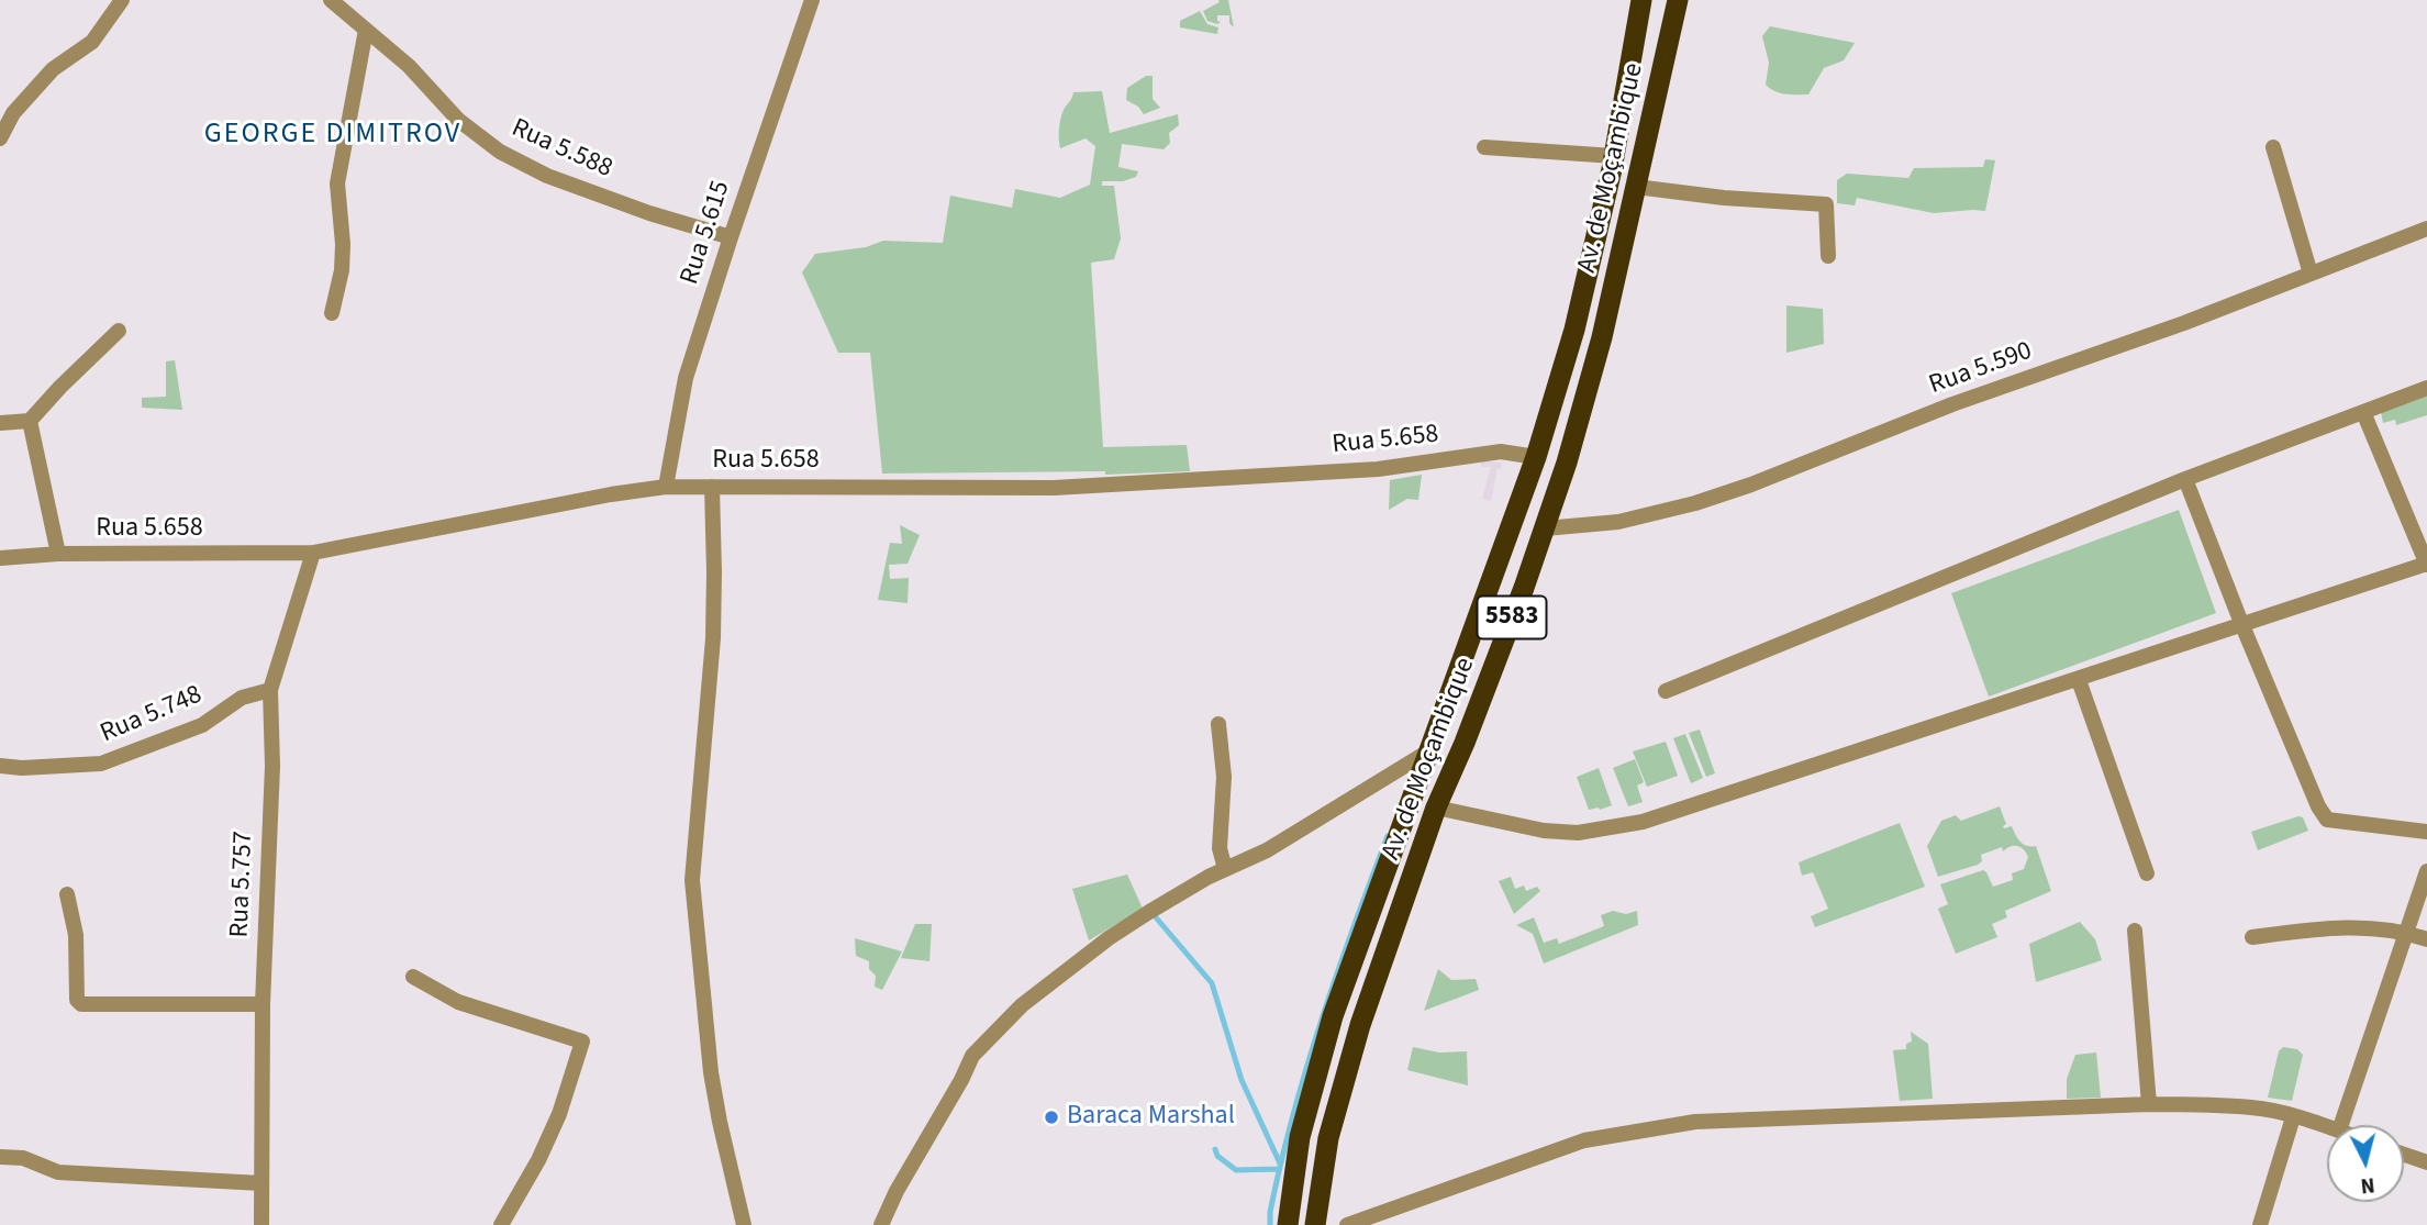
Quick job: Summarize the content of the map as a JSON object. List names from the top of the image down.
{
  "streets": {
    "highway": ["Av. de Moçambique", "5583"],
    "street": [
      "Rua 5.588",
      "Rua 5.615",
      "Rua 5.590",
      "Rua 5.658",
      "Rua 5.748",
      "Rua 5.757"
    ]
  },
  "crossings": [
    ["Rua 5.588", "Rua 5.615"],
    ["Av. de Moçambique", "Rua 5.590"],
    ["Av. de Moçambique", "Rua 5.658"],
    ["Rua 5.615", "Rua 5.658"],
    ["Rua 5.658", "Rua 5.757"],
    ["Rua 5.748", "Rua 5.757"]
  ],
  "districts": ["GEORGE DIMITROV"],
  "places": ["Baraca Marshal"],
  "north": "bottom"
}
